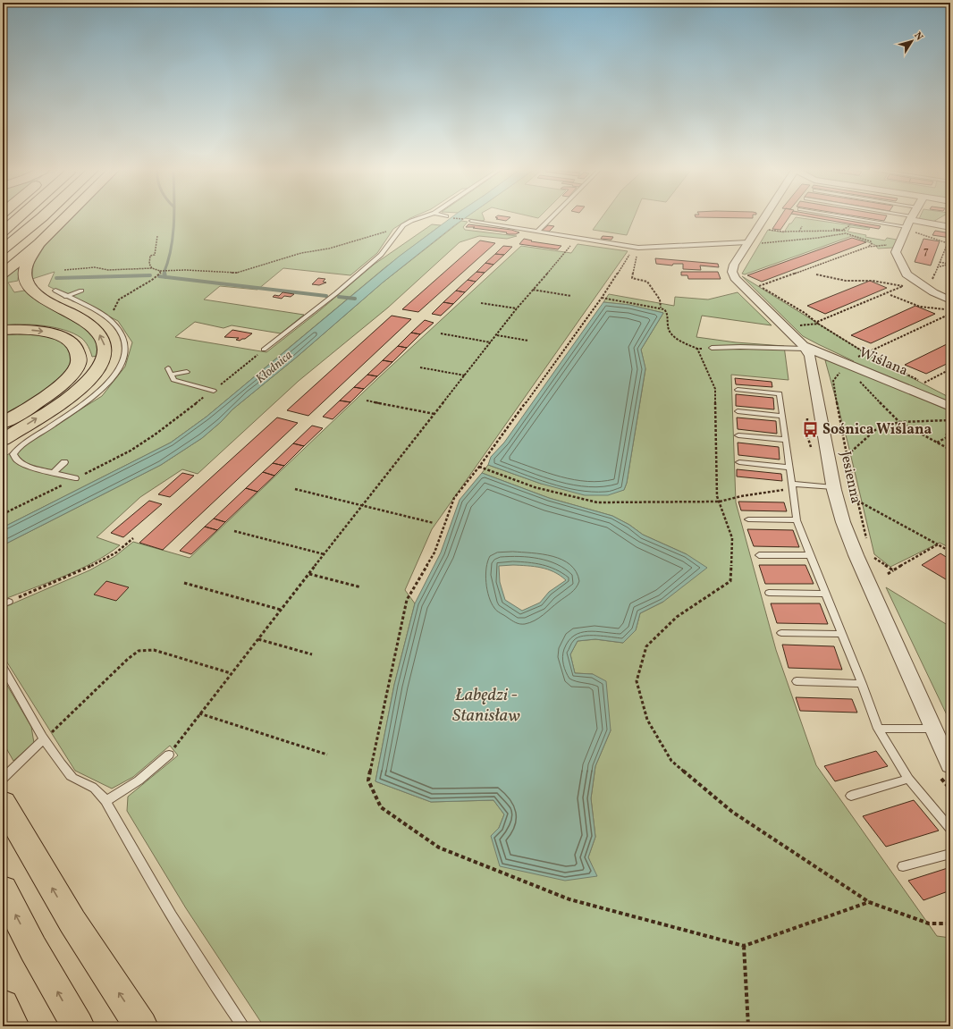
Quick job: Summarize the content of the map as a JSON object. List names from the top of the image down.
{
  "streets": {
    "street": ["Wiślana", "Jesienna"]
  },
  "crossings": [
    ["Wiślana", "Jesienna"]
  ],
  "water": ["Kłodnica", "Łabędzi - Stanisław"],
  "places": {
    "bus stop": ["Sośnica Wiślana"]
  },
  "house_numbers": ["7"],
  "north": "top right"
}
